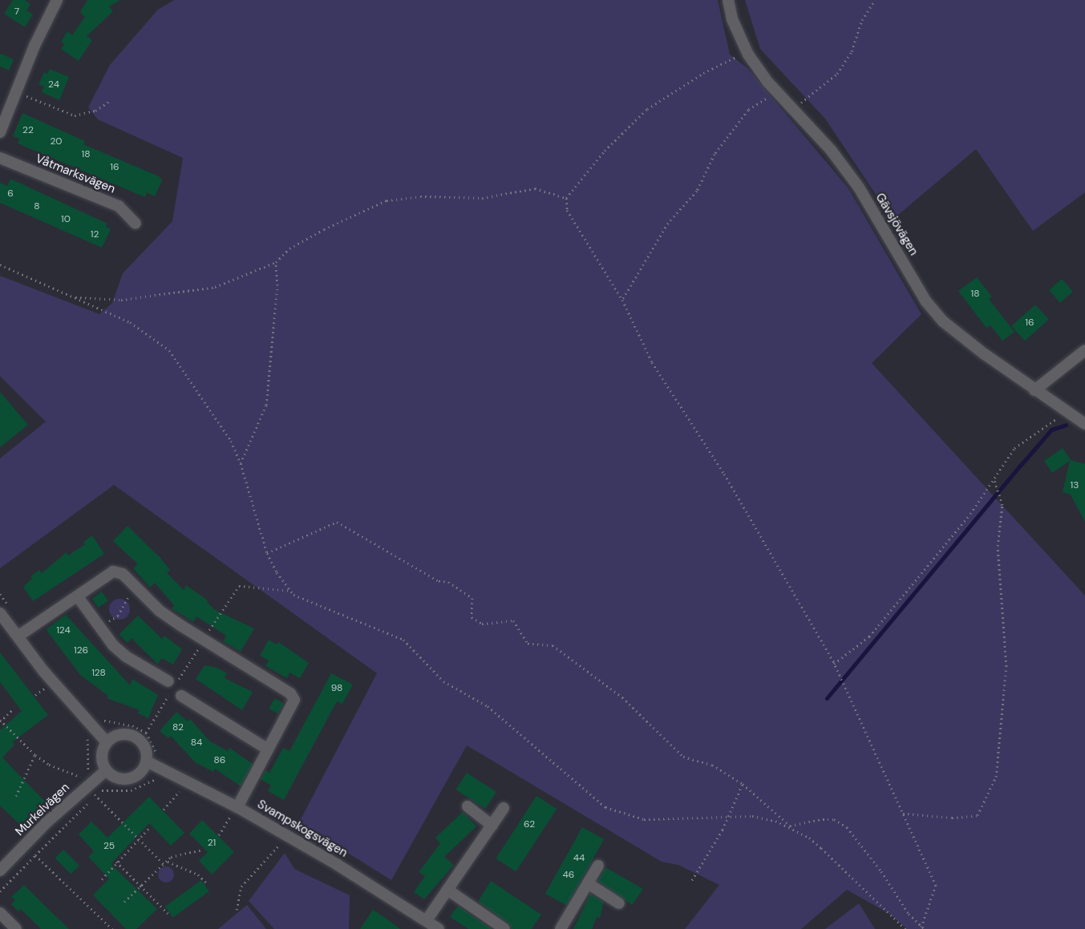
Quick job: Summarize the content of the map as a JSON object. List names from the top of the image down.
{
  "streets": {
    "street": [
      "Våtmarksvägen",
      "Gävsjövägen",
      "Murkelvägen",
      "Svampskogsvägen"
    ]
  },
  "crossings": [
    ["Murkelvägen", "Svampskogsvägen"]
  ],
  "house_numbers": [
    "7",
    "24",
    "22",
    "20",
    "18",
    "16",
    "6",
    "8",
    "10",
    "12",
    "18",
    "16",
    "13",
    "124",
    "126",
    "128",
    "98",
    "82",
    "84",
    "86",
    "62",
    "21",
    "25",
    "44",
    "46"
  ]
}
